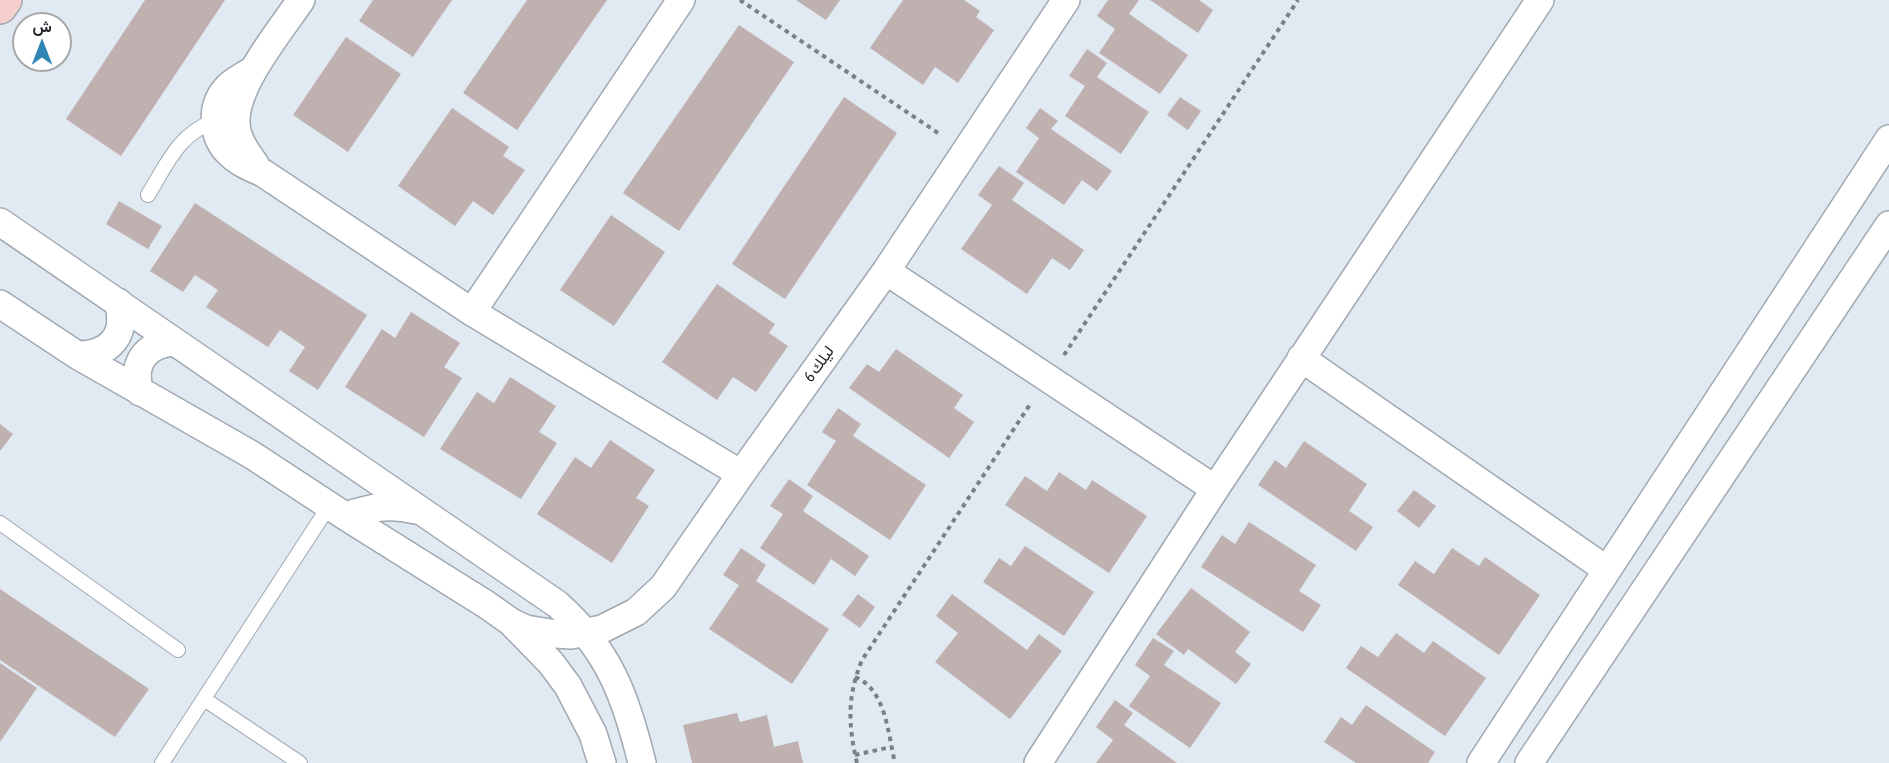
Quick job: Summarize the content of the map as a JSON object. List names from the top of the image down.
{
  "streets": {
    "street": ["ليلك 6"]
  },
  "north": "top"
}
